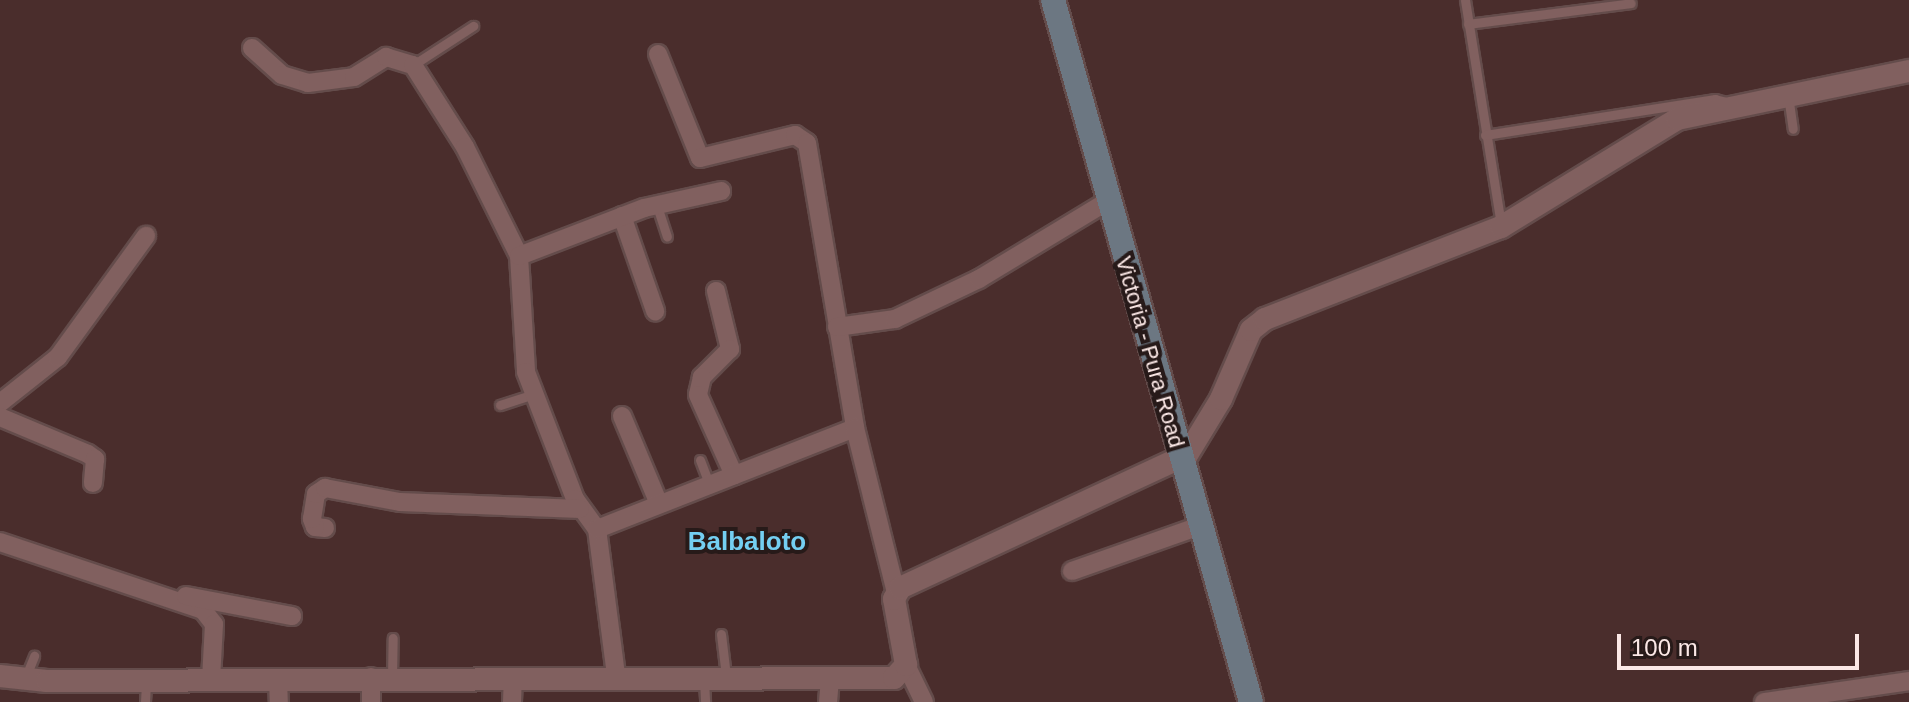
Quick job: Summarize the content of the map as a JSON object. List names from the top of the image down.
{
  "streets": {
    "main road": ["Victoria - Pura Road"]
  },
  "districts": ["Balbaloto"],
  "scale_bar": "100 m"
}
